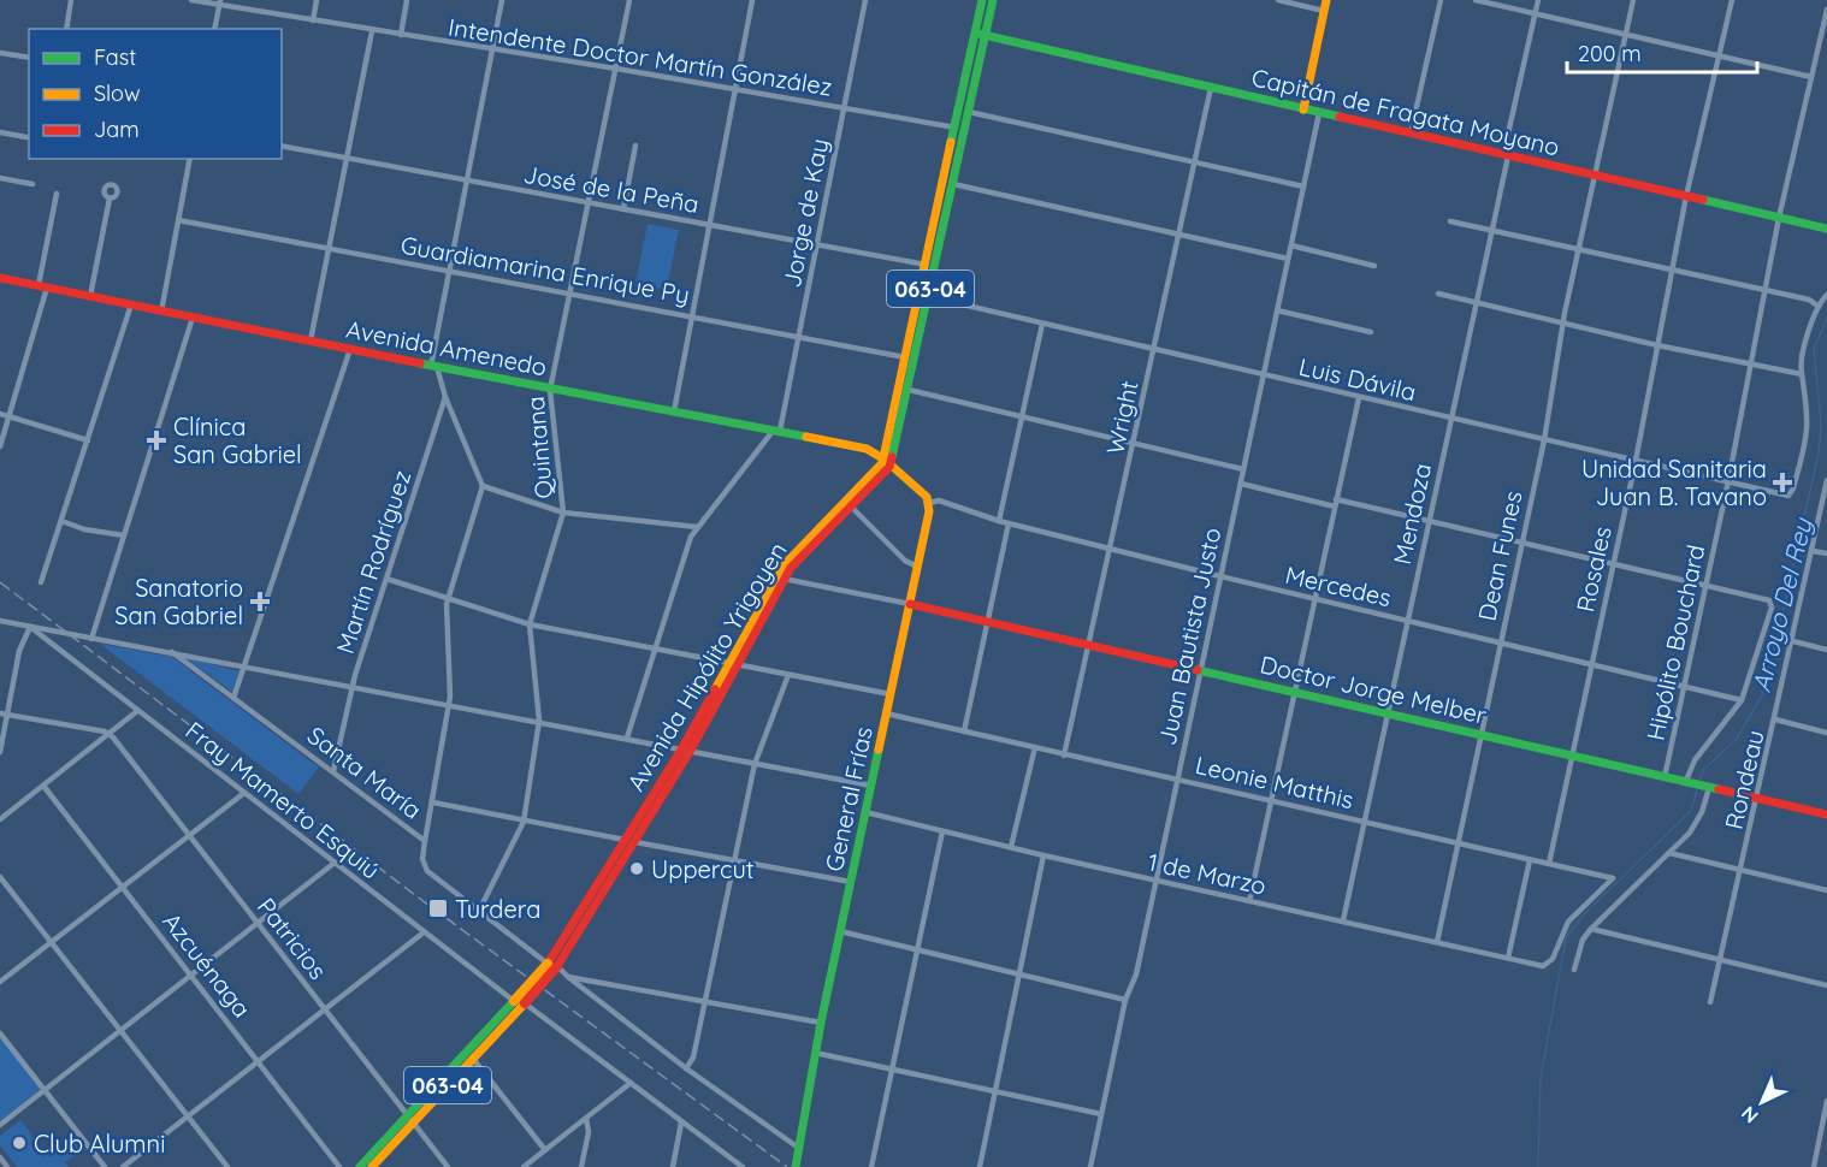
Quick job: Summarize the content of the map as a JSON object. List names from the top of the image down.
{
  "streets": {
    "main road": [
      "Capitán de Fragata Moyano",
      "063-04",
      "Avenida Amenedo",
      "Avenida Hipólito Yrigoyen",
      "Doctor Jorge Melber",
      "General Frías"
    ],
    "street": [
      "Intendente Doctor Martín González",
      "José de la Peña",
      "Jorge de Kay",
      "Guardiamarina Enrique Py",
      "Luis Dávila",
      "Wright",
      "Quintana",
      "Mendoza",
      "Dean Funes",
      "Martín Rodríguez",
      "Rosales",
      "Mercedes",
      "Juan Bautista Justo",
      "Hipólito Bouchard",
      "Santa María",
      "Rondeau",
      "Leonie Matthis",
      "Fray Mamerto Esquiú",
      "1 de Marzo",
      "Patricios",
      "Azcuénaga"
    ]
  },
  "crossings": [
    ["Intendente Doctor Martín González", "Jorge de Kay"],
    ["Intendente Doctor Martín González", "Quintana"],
    ["Intendente Doctor Martín González", "Avenida Hipólito Yrigoyen"],
    ["Capitán de Fragata Moyano", "Wright"],
    ["Capitán de Fragata Moyano", "Mendoza"],
    ["Capitán de Fragata Moyano", "Dean Funes"],
    ["Capitán de Fragata Moyano", "Rosales"],
    ["Capitán de Fragata Moyano", "Juan Bautista Justo"],
    ["Capitán de Fragata Moyano", "Hipólito Bouchard"],
    ["Capitán de Fragata Moyano", "Avenida Hipólito Yrigoyen"],
    ["José de la Peña", "Jorge de Kay"],
    ["José de la Peña", "Quintana"],
    ["José de la Peña", "Avenida Hipólito Yrigoyen"],
    ["Jorge de Kay", "Guardiamarina Enrique Py"],
    ["Jorge de Kay", "Avenida Amenedo"],
    ["Guardiamarina Enrique Py", "Quintana"],
    ["Guardiamarina Enrique Py", "Avenida Hipólito Yrigoyen"],
    ["Avenida Amenedo", "Quintana"],
    ["Avenida Amenedo", "Avenida Hipólito Yrigoyen"],
    ["Luis Dávila", "Wright"],
    ["Luis Dávila", "Mendoza"],
    ["Luis Dávila", "Dean Funes"],
    ["Luis Dávila", "Rosales"],
    ["Luis Dávila", "Juan Bautista Justo"],
    ["Luis Dávila", "Hipólito Bouchard"],
    ["Luis Dávila", "Avenida Hipólito Yrigoyen"],
    ["Wright", "Mercedes"],
    ["Wright", "Doctor Jorge Melber"],
    ["Wright", "Leonie Matthis"],
    ["Quintana", "Santa María"],
    ["Mendoza", "Mercedes"],
    ["Mendoza", "Doctor Jorge Melber"],
    ["Mendoza", "Leonie Matthis"],
    ["Mendoza", "1 de Marzo"],
    ["Dean Funes", "Mercedes"],
    ["Dean Funes", "Doctor Jorge Melber"],
    ["Dean Funes", "Leonie Matthis"],
    ["Dean Funes", "1 de Marzo"],
    ["Martín Rodríguez", "Santa María"],
    ["Rosales", "Mercedes"],
    ["Rosales", "Doctor Jorge Melber"],
    ["Rosales", "Leonie Matthis"],
    ["Mercedes", "Juan Bautista Justo"],
    ["Mercedes", "Hipólito Bouchard"],
    ["Mercedes", "General Frías"],
    ["Juan Bautista Justo", "Doctor Jorge Melber"],
    ["Juan Bautista Justo", "Leonie Matthis"],
    ["Juan Bautista Justo", "1 de Marzo"],
    ["Hipólito Bouchard", "Doctor Jorge Melber"],
    ["Avenida Hipólito Yrigoyen", "Santa María"],
    ["Avenida Hipólito Yrigoyen", "Fray Mamerto Esquiú"],
    ["Avenida Hipólito Yrigoyen", "Patricios"],
    ["Doctor Jorge Melber", "Rondeau"],
    ["Doctor Jorge Melber", "General Frías"],
    ["Leonie Matthis", "General Frías"],
    ["Leonie Matthis", "1 de Marzo"],
    ["General Frías", "1 de Marzo"]
  ],
  "water": ["Arroyo Del Rey"],
  "places": {
    "health": ["Clínica San Gabriel", "Unidad Sanitaria Juan B. Tavano", "Sanatorio San Gabriel"],
    "other": ["Uppercut", "Club Alumni"],
    "transit": ["Turdera"]
  },
  "legend": ["Fast", "Slow", "Jam"],
  "scale_bar": "200 m",
  "north": "bottom left"
}
